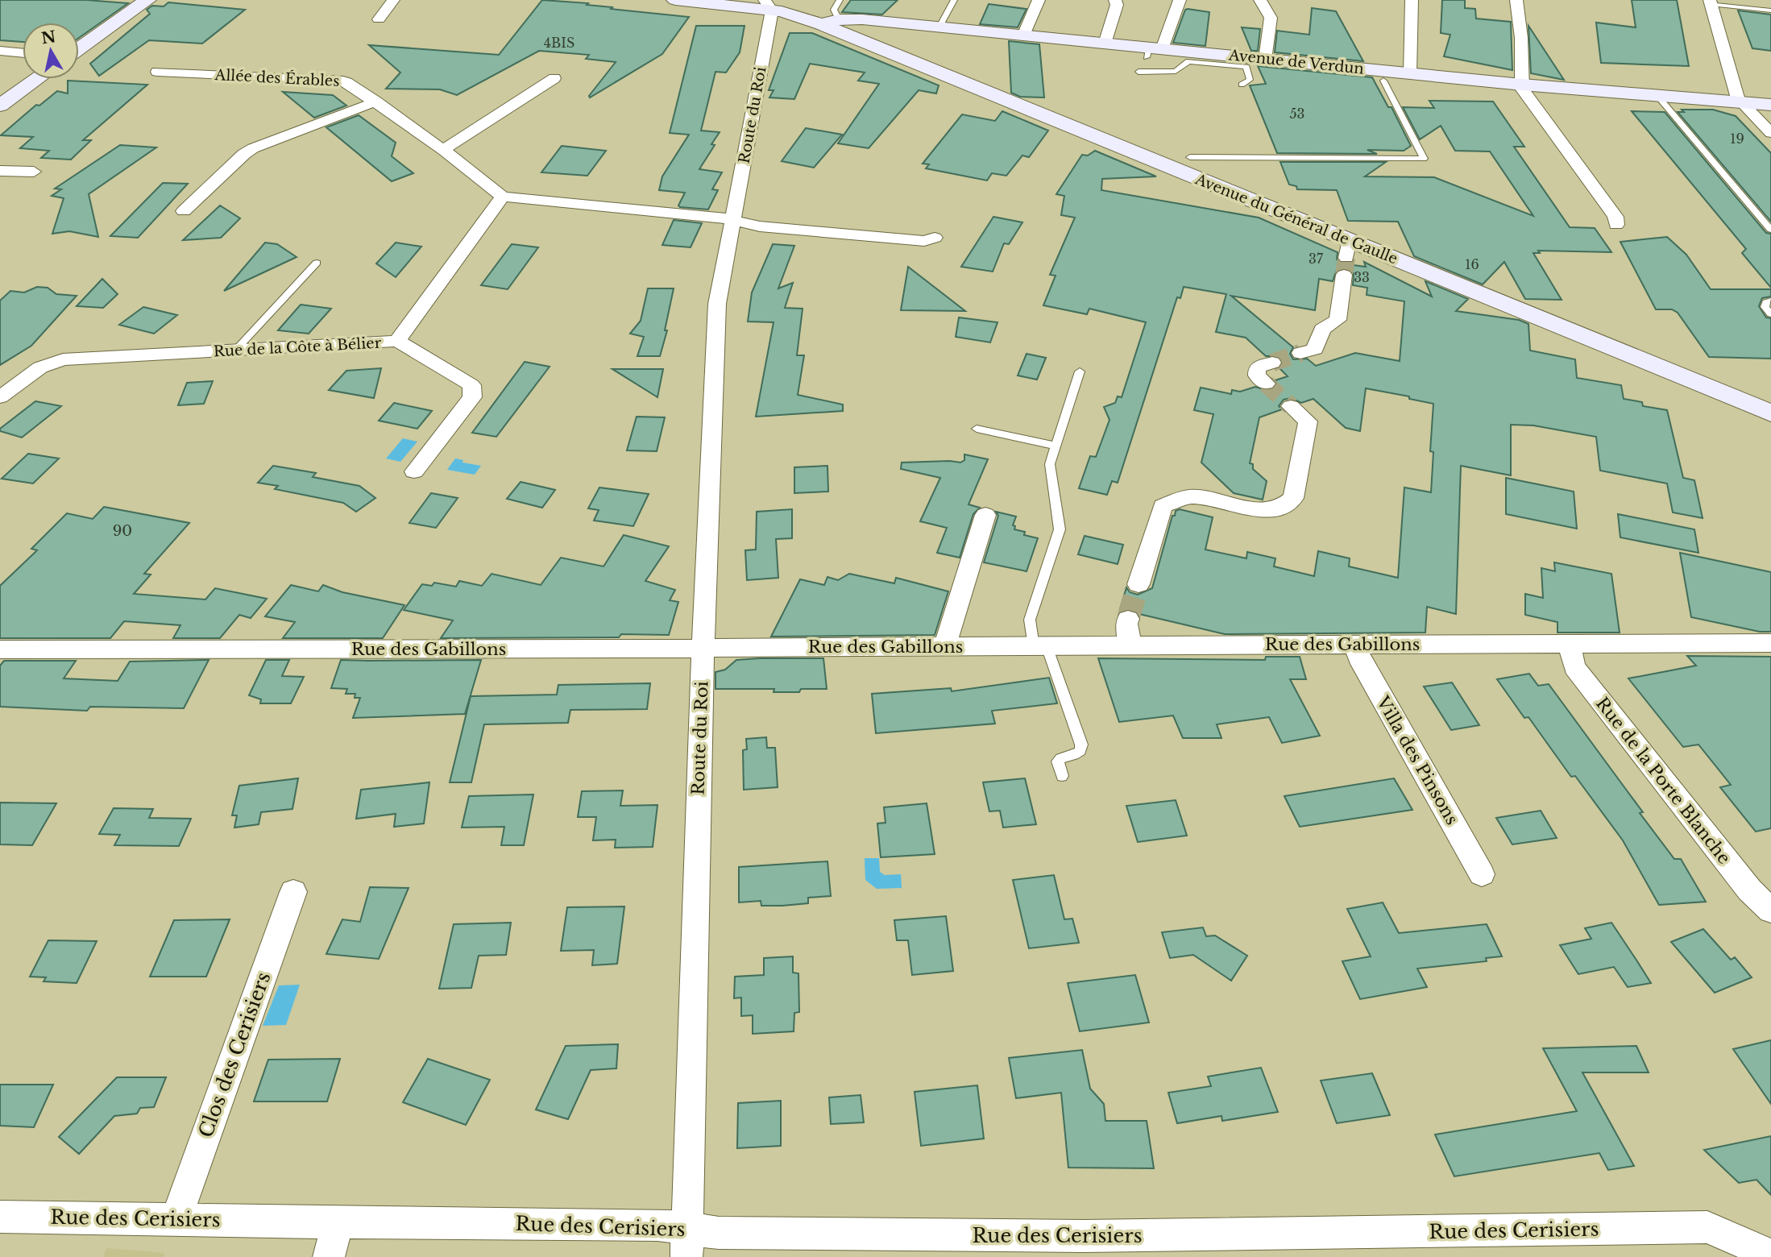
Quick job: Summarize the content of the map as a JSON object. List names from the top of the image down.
{
  "streets": {
    "street": [
      "Avenue de Verdun",
      "Allée des Érables",
      "Route du Roi",
      "Avenue du Général de Gaulle",
      "Rue de la Côte à Bélier",
      "Rue des Gabillons",
      "Villa des Pinsons",
      "Rue de la Porte Blanche",
      "Clos des Cerisiers",
      "Rue des Cerisiers"
    ]
  },
  "crossings": [
    ["Avenue de Verdun", "Avenue du Général de Gaulle"],
    ["Allée des Érables", "Rue de la Côte à Bélier"],
    ["Route du Roi", "Avenue du Général de Gaulle"],
    ["Route du Roi", "Rue des Gabillons"],
    ["Route du Roi", "Rue des Cerisiers"],
    ["Rue des Gabillons", "Villa des Pinsons"],
    ["Rue des Gabillons", "Rue de la Porte Blanche"],
    ["Clos des Cerisiers", "Rue des Cerisiers"]
  ],
  "house_numbers": [
    "4BIS",
    "53",
    "19",
    "37",
    "16",
    "33",
    "90"
  ],
  "north": "top"
}
